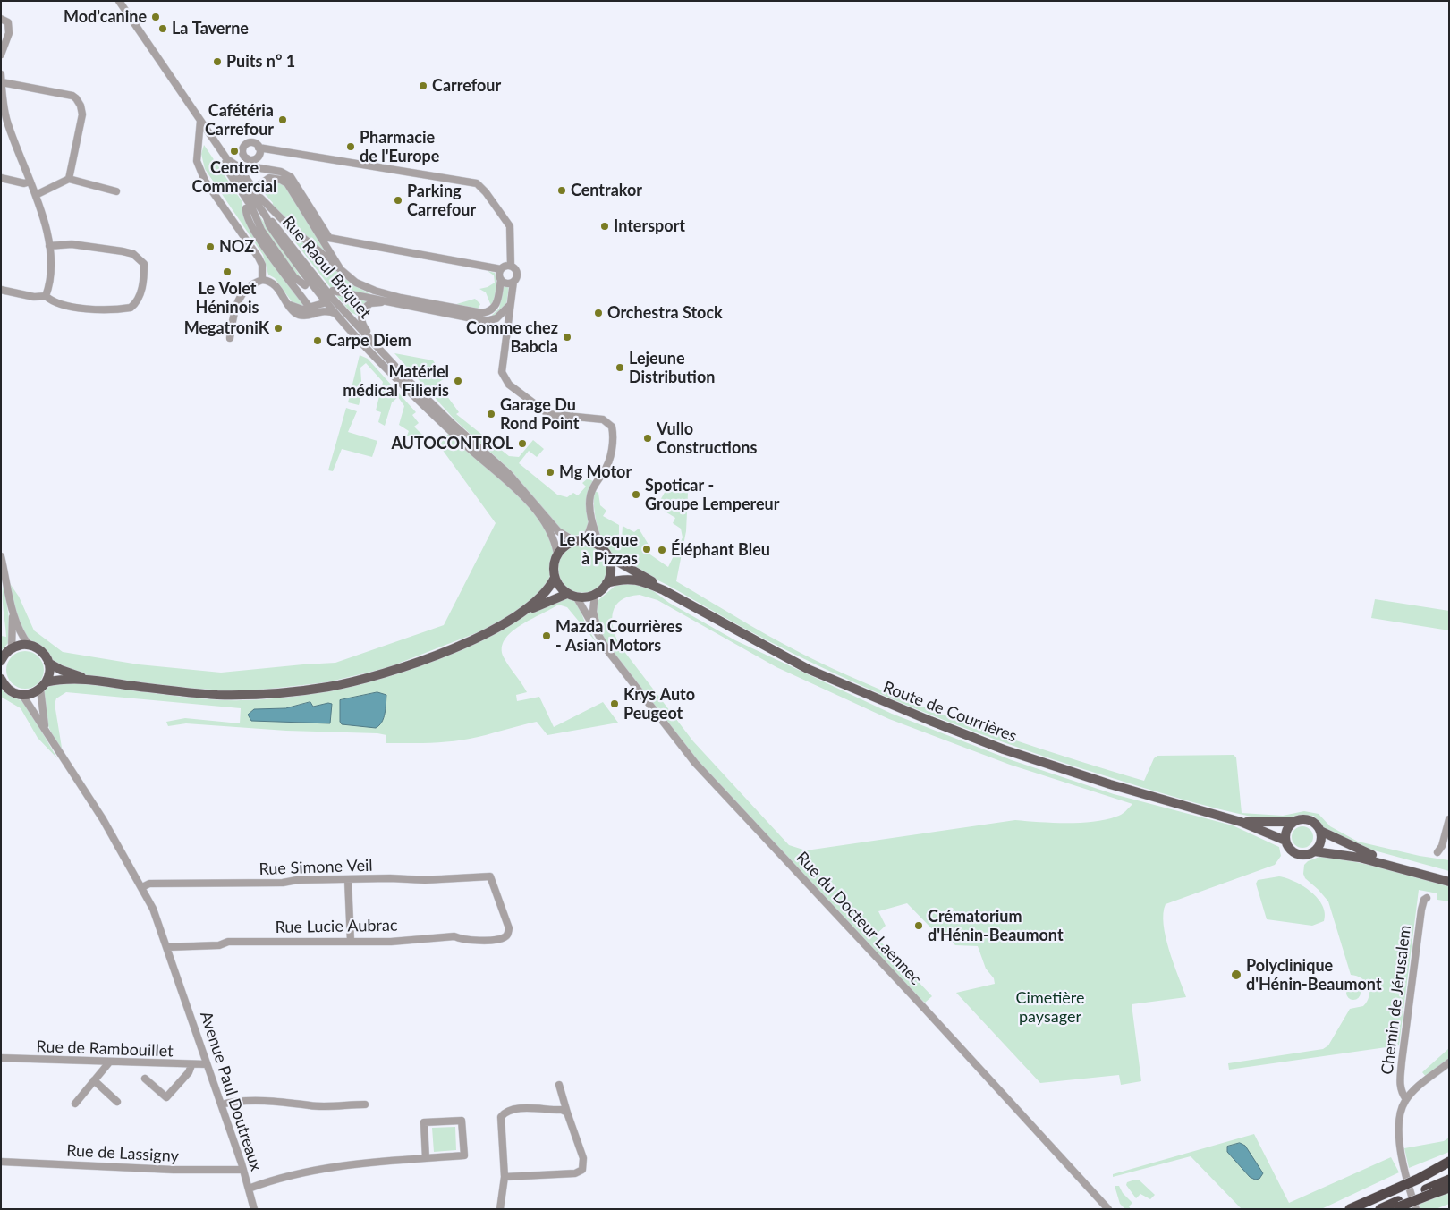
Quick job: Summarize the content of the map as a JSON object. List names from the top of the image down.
{
  "streets": {
    "main road": ["Route de Courrières"],
    "street": [
      "Rue Raoul Briquet",
      "Rue Simone Veil",
      "Rue du Docteur Laennec",
      "Rue Lucie Aubrac",
      "Chemin de Jérusalem",
      "Rue de Rambouillet",
      "Avenue Paul Doutreaux",
      "Rue de Lassigny"
    ]
  },
  "crossings": [
    ["Rue Raoul Briquet", "Route de Courrières"],
    ["Rue Raoul Briquet", "Rue du Docteur Laennec"],
    ["Route de Courrières", "Rue du Docteur Laennec"],
    ["Rue Simone Veil", "Rue Lucie Aubrac"],
    ["Rue Simone Veil", "Avenue Paul Doutreaux"],
    ["Rue Lucie Aubrac", "Avenue Paul Doutreaux"],
    ["Rue de Rambouillet", "Avenue Paul Doutreaux"],
    ["Avenue Paul Doutreaux", "Rue de Lassigny"]
  ],
  "parks": ["Cimetière paysager"],
  "places": [
    "Mod'canine",
    "La Taverne",
    "Puits n° 1",
    "Carrefour",
    "Cafétéria Carrefour",
    "Pharmacie de l'Europe",
    "Centre Commercial",
    "Centrakor",
    "Parking Carrefour",
    "Intersport",
    "NOZ",
    "Le Volet Héninois",
    "Orchestra Stock",
    "MegatroniK",
    "Comme chez Babcia",
    "Carpe Diem",
    "Lejeune Distribution",
    "Matériel médical Filieris",
    "Garage Du Rond Point",
    "Vullo Constructions",
    "AUTOCONTROL",
    "Mg Motor",
    "Spoticar - Groupe Lempereur",
    "Le Kiosque à Pizzas",
    "Éléphant Bleu",
    "Mazda Courrières - Asian Motors",
    "Krys Auto Peugeot",
    "Crématorium d'Hénin-Beaumont",
    "Polyclinique d'Hénin-Beaumont"
  ]
}
